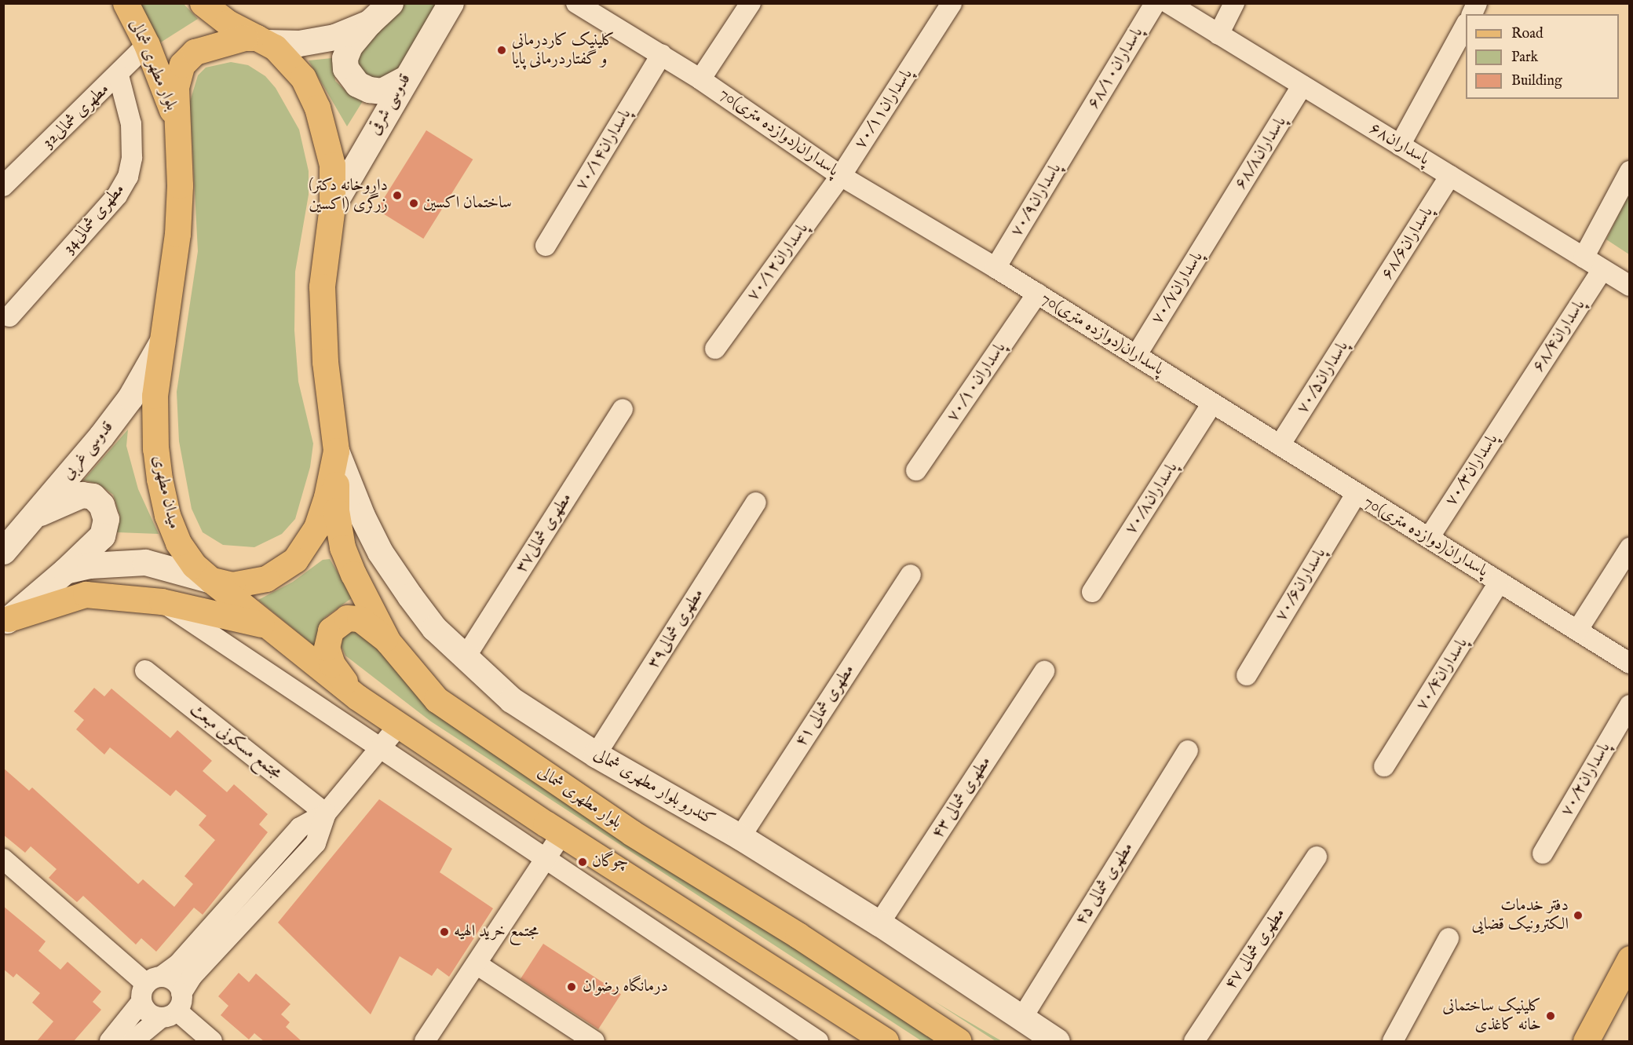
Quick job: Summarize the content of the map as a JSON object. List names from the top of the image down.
{
  "streets": {
    "main road": [
      "بلوار مطهرى شمالى",
      "قدوسی شرقی",
      "قدوسی غربی",
      "میدان مطهری",
      "کندرو بلوار مطهری شمالی",
      "بلوار مطهری شمالی"
    ],
    "street": [
      "پاسداران۶۸/۱۰",
      "پاسداران۷۰/۱۱",
      "32مطهرى شمالى",
      "70پاسداران(دوازده متری)",
      "پاسداران۶۸",
      "پاسداران۷۰/۱۴",
      "پاسداران۶۸/۸",
      "پاسداران۷۰/۹",
      "34مطهرى شمالى",
      "پاسداران۶۸/۶",
      "پاسداران۷۰/۱۲",
      "پاسداران۷۰/۷",
      "پاسداران۶۸/۴",
      "پاسداران۷۰/۵",
      "پاسداران۷۰/۱۰",
      "پاسداران۷۰/۳",
      "پاسداران۷۰/۸",
      "مطهرى شمالى۳۷",
      "پاسداران۷۰/۶",
      "مطهرى شمالى۳۹",
      "پاسداران۷۰/۴",
      "۴۱ مطهرى شمالى",
      "مجتمع مسکونی مبعث",
      "پاسداران۷۰/۲",
      "مطهرى شمالى ۴۳",
      "مطهرى شمالى ۴۵",
      "مطهرى شمالى ۴۷"
    ]
  },
  "crossings": [
    ["بلوار مطهرى شمالى", "32مطهرى شمالى"],
    ["بلوار مطهرى شمالى", "میدان مطهری"],
    ["پاسداران۶۸/۱۰", "پاسداران۷۰/۹"],
    ["پاسداران۷۰/۱۱", "70پاسداران(دوازده متری)"],
    ["پاسداران۷۰/۱۱", "پاسداران۷۰/۱۲"],
    ["32مطهرى شمالى", "34مطهرى شمالى"],
    ["70پاسداران(دوازده متری)", "پاسداران۷۰/۱۴"],
    ["70پاسداران(دوازده متری)", "پاسداران۷۰/۹"],
    ["70پاسداران(دوازده متری)", "پاسداران۷۰/۱۲"],
    ["70پاسداران(دوازده متری)", "پاسداران۷۰/۷"],
    ["70پاسداران(دوازده متری)", "پاسداران۷۰/۵"],
    ["70پاسداران(دوازده متری)", "پاسداران۷۰/۱۰"],
    ["70پاسداران(دوازده متری)", "پاسداران۷۰/۳"],
    ["70پاسداران(دوازده متری)", "پاسداران۷۰/۸"],
    ["70پاسداران(دوازده متری)", "پاسداران۷۰/۶"],
    ["70پاسداران(دوازده متری)", "پاسداران۷۰/۴"],
    ["پاسداران۶۸", "پاسداران۶۸/۸"],
    ["پاسداران۶۸", "پاسداران۶۸/۶"],
    ["پاسداران۶۸", "پاسداران۶۸/۴"],
    ["پاسداران۶۸/۸", "پاسداران۷۰/۷"],
    ["پاسداران۶۸/۶", "پاسداران۷۰/۵"],
    ["پاسداران۶۸/۴", "پاسداران۷۰/۳"],
    ["قدوسی غربی", "میدان مطهری"],
    ["مطهرى شمالى۳۷", "کندرو بلوار مطهری شمالی"],
    ["مطهرى شمالى۳۹", "کندرو بلوار مطهری شمالی"],
    ["۴۱ مطهرى شمالى", "کندرو بلوار مطهری شمالی"],
    ["کندرو بلوار مطهری شمالی", "بلوار مطهری شمالی"],
    ["کندرو بلوار مطهری شمالی", "مطهرى شمالى ۴۳"],
    ["کندرو بلوار مطهری شمالی", "مطهرى شمالى ۴۵"]
  ],
  "places": [
    "کلینیک کاردرمانی و گفتاردرمانی پایا",
    "(داروخانه دکتر زرگری (اکسین",
    "ساختمان اکسین",
    "چوگان",
    "دفتر خدمات الکترونیک قضایی",
    "مجتمع خرید الهیه",
    "درمانگاه رضوان",
    "کلینیک ساختمانی خانه کاغذی"
  ],
  "legend": ["Road", "Park", "Building"]
}
